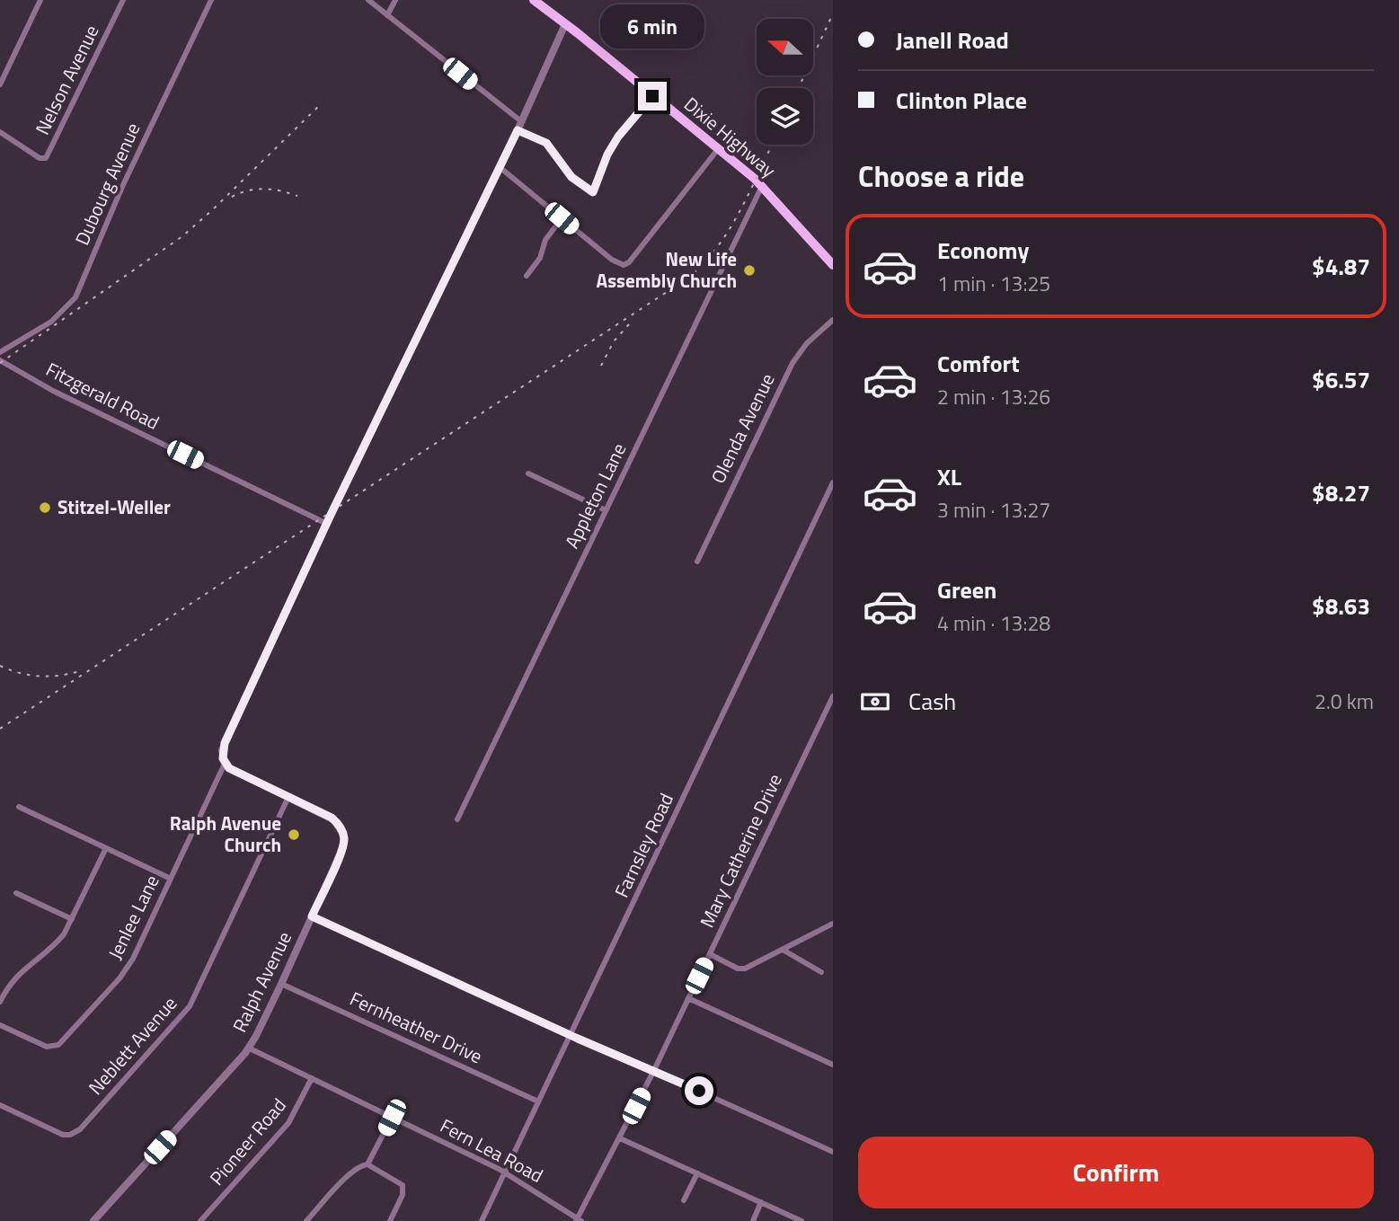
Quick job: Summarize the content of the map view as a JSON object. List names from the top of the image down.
{
  "streets": {
    "main road": ["Dixie Highway"],
    "street": [
      "Nelson Avenue",
      "Dubourg Avenue",
      "Fitzgerald Road",
      "Olenda Avenue",
      "Appleton Lane",
      "Farnsley Road",
      "Mary Catherine Drive",
      "Jenlee Lane",
      "Ralph Avenue",
      "Fernheather Drive",
      "Neblett Avenue",
      "Pioneer Road",
      "Fern Lea Road"
    ]
  },
  "crossings": [
    ["Dixie Highway", "Appleton Lane"],
    ["Farnsley Road", "Fernheather Drive"],
    ["Farnsley Road", "Fern Lea Road"],
    ["Mary Catherine Drive", "Fern Lea Road"],
    ["Jenlee Lane", "Ralph Avenue"],
    ["Ralph Avenue", "Fernheather Drive"],
    ["Ralph Avenue", "Neblett Avenue"],
    ["Ralph Avenue", "Fern Lea Road"],
    ["Pioneer Road", "Fern Lea Road"]
  ],
  "places": ["New Life Assembly Church", "Stitzel-Weller", "Ralph Avenue Church"],
  "north": "left",
  "page": {
    "banner": ["Janell Road", "Clinton Place"],
    "bubble": "6 min",
    "heading": "Choose a ride",
    "list": [
      {
        "name": "Economy",
        "note": "1 min · 13:25",
        "value": "$4.87"
      },
      {
        "name": "Comfort",
        "note": "2 min · 13:26",
        "value": "$6.57"
      },
      {
        "name": "XL",
        "note": "3 min · 13:27",
        "value": "$8.27"
      },
      {
        "name": "Green",
        "note": "4 min · 13:28",
        "value": "$8.63"
      }
    ],
    "pay": ["Cash", "2.0 km"],
    "buttons": "Confirm"
  }
}
